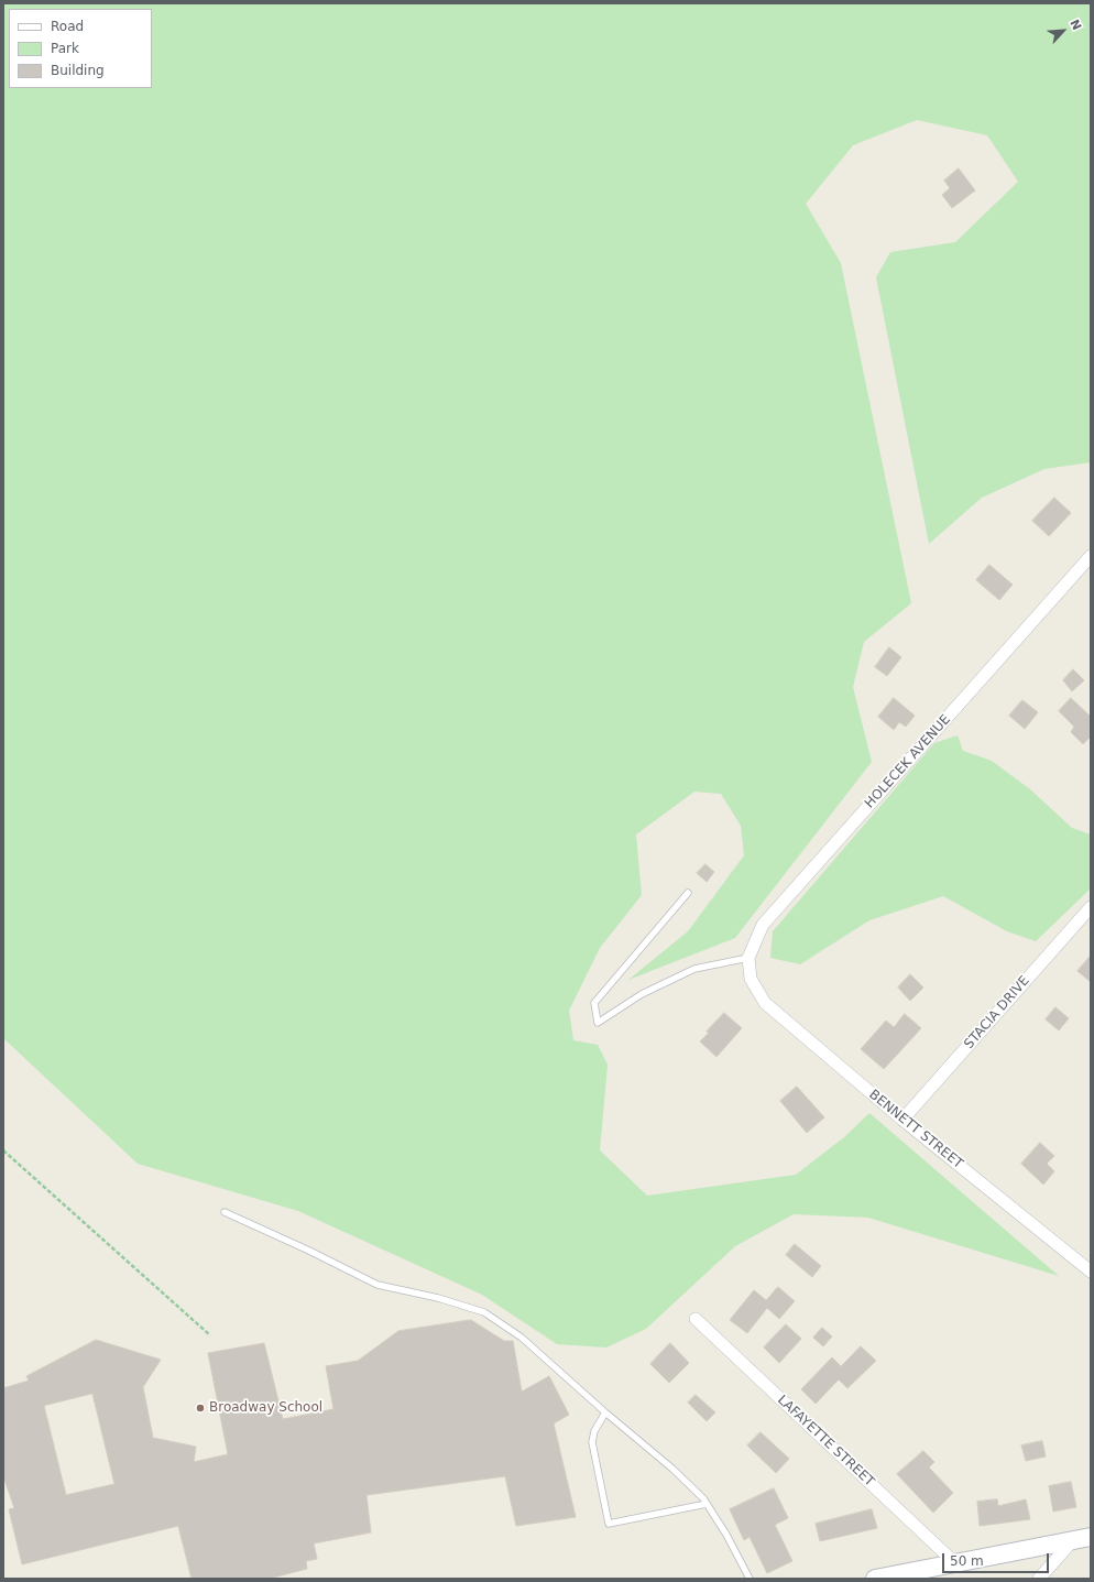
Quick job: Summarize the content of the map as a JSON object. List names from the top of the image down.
{
  "streets": {
    "street": [
      "HOLECEK AVENUE",
      "STACIA DRIVE",
      "BENNETT STREET",
      "LAFAYETTE STREET"
    ]
  },
  "crossings": [
    ["HOLECEK AVENUE", "BENNETT STREET"],
    ["STACIA DRIVE", "BENNETT STREET"]
  ],
  "places": ["Broadway School"],
  "legend": ["Road", "Park", "Building"],
  "scale_bar": "50 m",
  "north": "top right"
}
